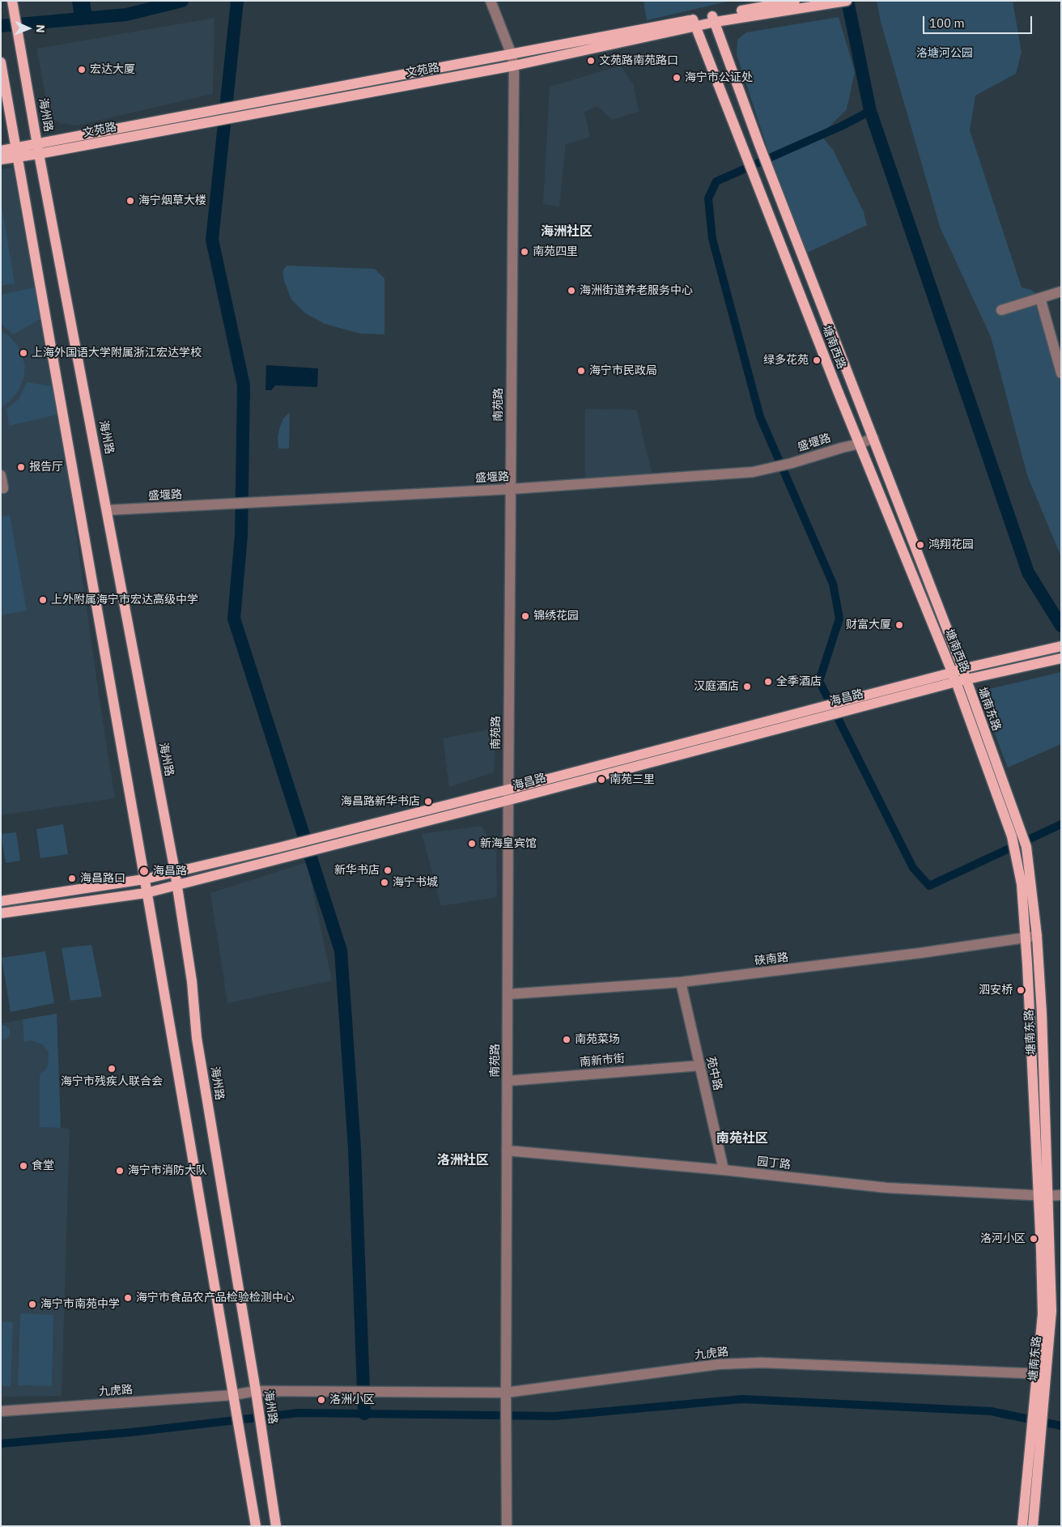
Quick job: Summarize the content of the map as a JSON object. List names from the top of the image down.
{
  "streets": {
    "main road": [
      "文苑路",
      "海州路",
      "塘南西路",
      "海昌路",
      "塘南东路"
    ],
    "street": [
      "南苑路",
      "盛堰路",
      "硖南路",
      "南新市街",
      "苑中路",
      "园丁路",
      "九虎路"
    ]
  },
  "crossings": [
    ["文苑路", "海州路"],
    ["文苑路", "塘南西路"],
    ["文苑路", "南苑路"],
    ["海州路", "盛堰路"],
    ["海州路", "海昌路"],
    ["海州路", "九虎路"],
    ["塘南西路", "盛堰路"],
    ["塘南西路", "海昌路"],
    ["塘南西路", "塘南东路"],
    ["南苑路", "盛堰路"],
    ["南苑路", "海昌路"],
    ["南苑路", "硖南路"],
    ["南苑路", "南新市街"],
    ["南苑路", "园丁路"],
    ["南苑路", "九虎路"],
    ["海昌路", "塘南东路"],
    ["塘南东路", "硖南路"],
    ["塘南东路", "园丁路"],
    ["塘南东路", "九虎路"],
    ["硖南路", "苑中路"],
    ["南新市街", "苑中路"],
    ["苑中路", "园丁路"]
  ],
  "districts": ["海洲社区", "南苑社区", "洛洲社区"],
  "parks": ["洛塘河公园"],
  "places": [
    "文苑路南苑路口",
    "宏达大厦",
    "海宁市公证处",
    "海宁烟草大楼",
    "南苑四里",
    "海洲街道养老服务中心",
    "上海外国语大学附属浙江宏达学校",
    "绿多花苑",
    "海宁市民政局",
    "报告厅",
    "鸿翔花园",
    "上外附属海宁市宏达高级中学",
    "锦绣花园",
    "财富大厦",
    "全季酒店",
    "汉庭酒店",
    "南苑三里",
    "海昌路新华书店",
    "新海皇宾馆",
    "新华书店",
    "海昌路",
    "海昌路口",
    "海宁书城",
    "泗安桥",
    "南苑菜场",
    "海宁市残疾人联合会",
    "食堂",
    "海宁市消防大队",
    "洛河小区",
    "海宁市食品农产品检验检测中心",
    "海宁市南苑中学",
    "洛洲小区"
  ],
  "scale_bar": "100 m",
  "north": "right"
}
